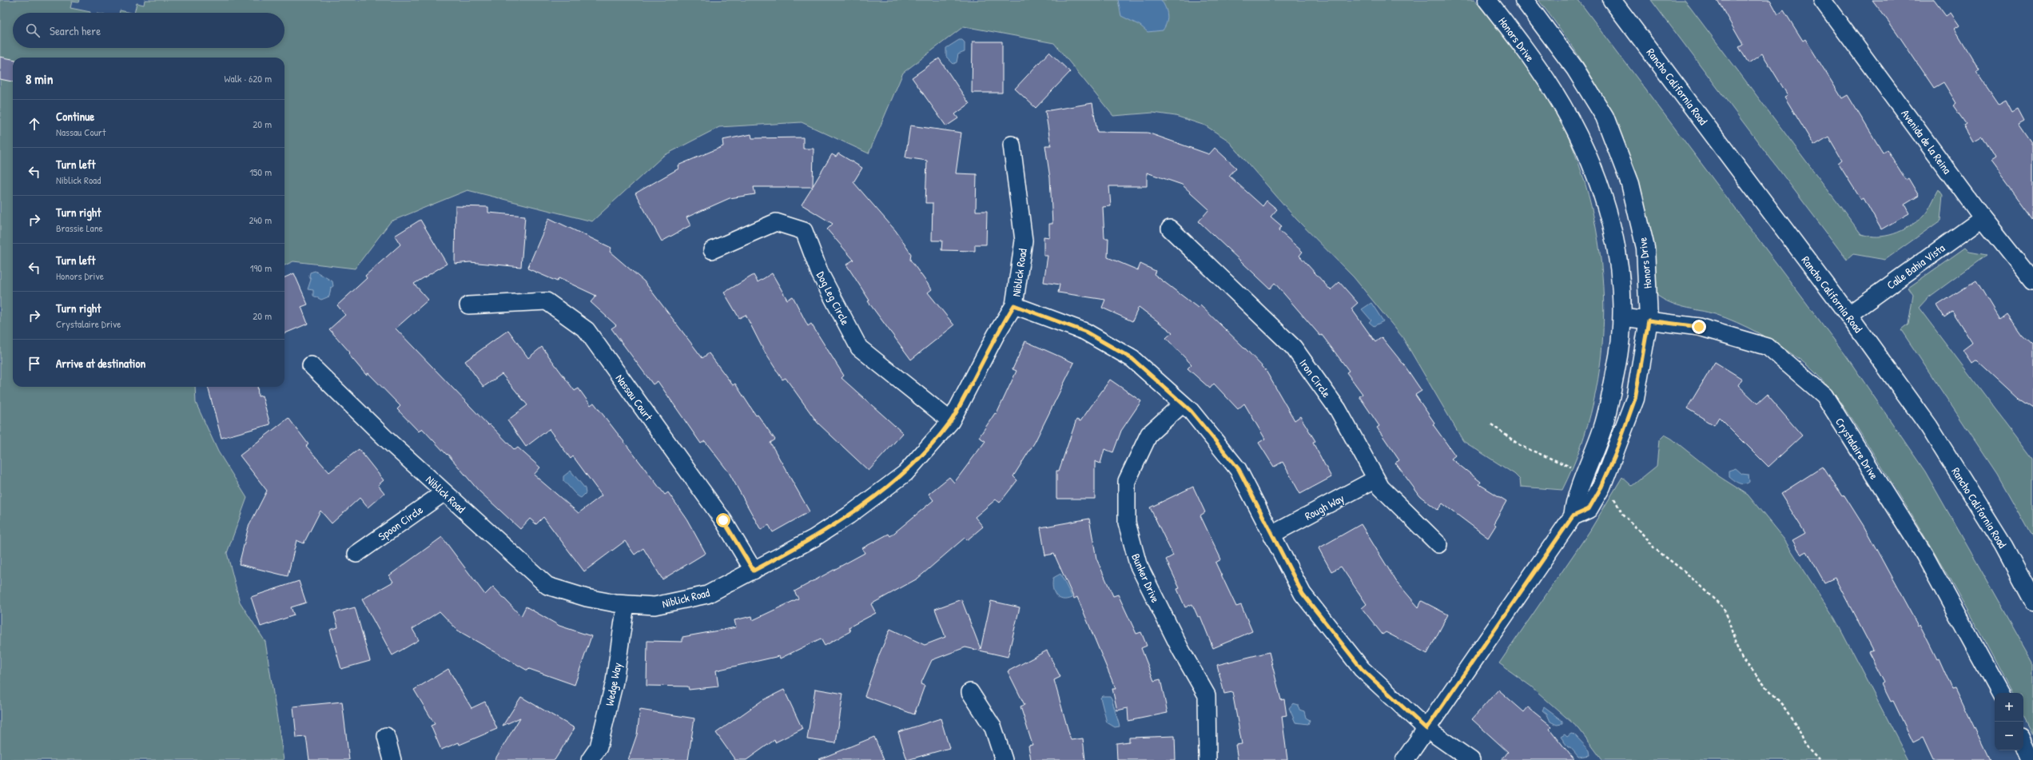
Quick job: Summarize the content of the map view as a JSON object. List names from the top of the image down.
{
  "streets": {
    "street": [
      "Honors Drive",
      "Rancho California Road",
      "Avenida de la Reina",
      "Calle Bahia Vista",
      "Niblick Road",
      "Dog Leg Circle",
      "Iron Circle",
      "Nassau Court",
      "Crystalaire Drive",
      "Rough Way",
      "Spoon Circle",
      "Bunker Drive",
      "Wedge Way"
    ]
  },
  "crossings": [
    ["Honors Drive", "Crystalaire Drive"],
    ["Rancho California Road", "Calle Bahia Vista"],
    ["Avenida de la Reina", "Calle Bahia Vista"],
    ["Niblick Road", "Dog Leg Circle"],
    ["Niblick Road", "Nassau Court"],
    ["Niblick Road", "Spoon Circle"],
    ["Niblick Road", "Wedge Way"],
    ["Iron Circle", "Rough Way"]
  ],
  "page": {
    "search": "Search here",
    "heading": ["8 min", "Walk · 620 m"],
    "list": [
      ["Continue", "Nassau Court", "20 m"],
      ["Turn left", "Niblick Road", "150 m"],
      ["Turn right", "Brassie Lane", "240 m"],
      ["Turn left", "Honors Drive", "190 m"],
      ["Turn right", "Crystalaire Drive", "20 m"],
      "Arrive at destination"
    ],
    "map_buttons": ["+", "−"]
  }
}
